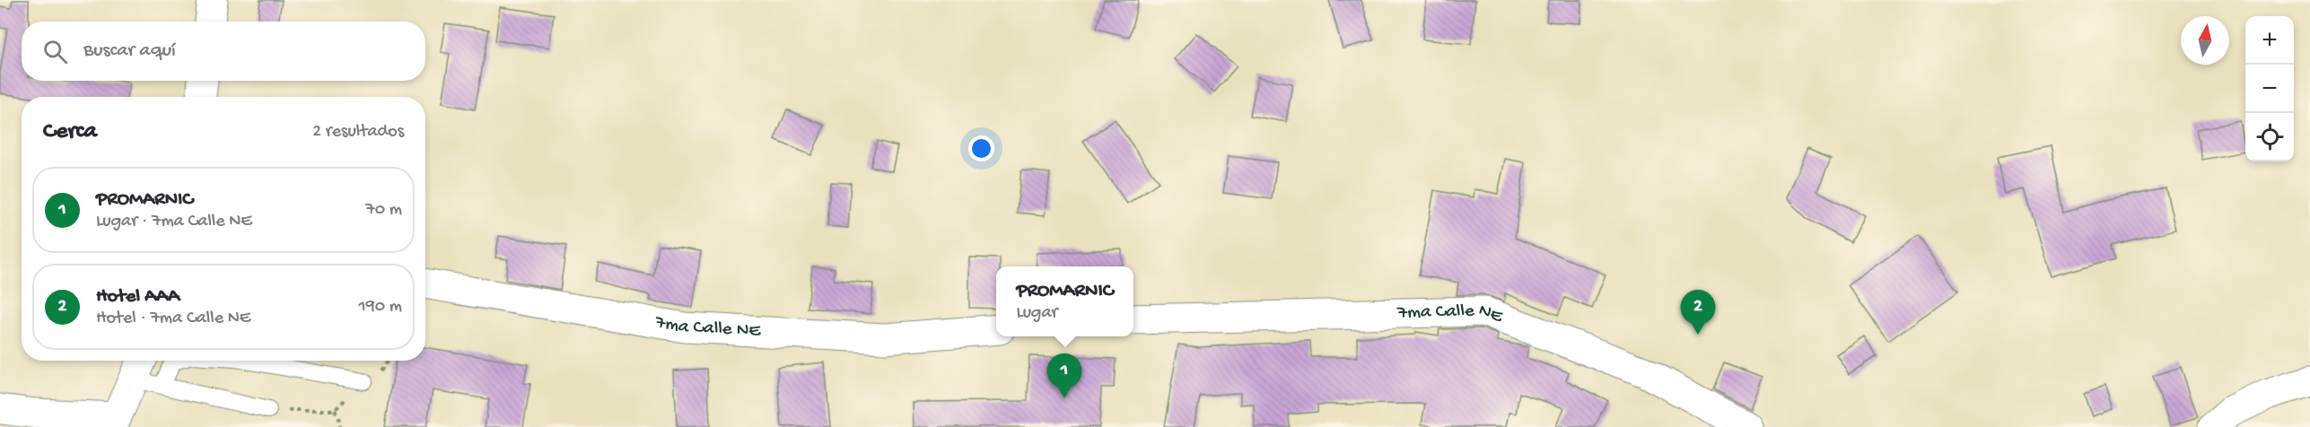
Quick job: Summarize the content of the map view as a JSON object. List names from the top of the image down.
{
  "streets": {
    "street": ["7ma Calle NE"]
  },
  "north": "top",
  "page": {
    "map_buttons": ["+", "−"],
    "search": "Buscar aquí",
    "heading": ["Cerca", "2 resultados"],
    "list": [
      {
        "mark": "1",
        "name": "PROMARNIC",
        "note": "Lugar · 7ma Calle NE",
        "value": "70 m"
      },
      {
        "mark": "2",
        "name": "Hotel AAA",
        "note": "Hotel · 7ma Calle NE",
        "value": "190 m"
      }
    ],
    "popup": ["PROMARNIC", "Lugar"],
    "pins": ["2", "1"]
  }
}
